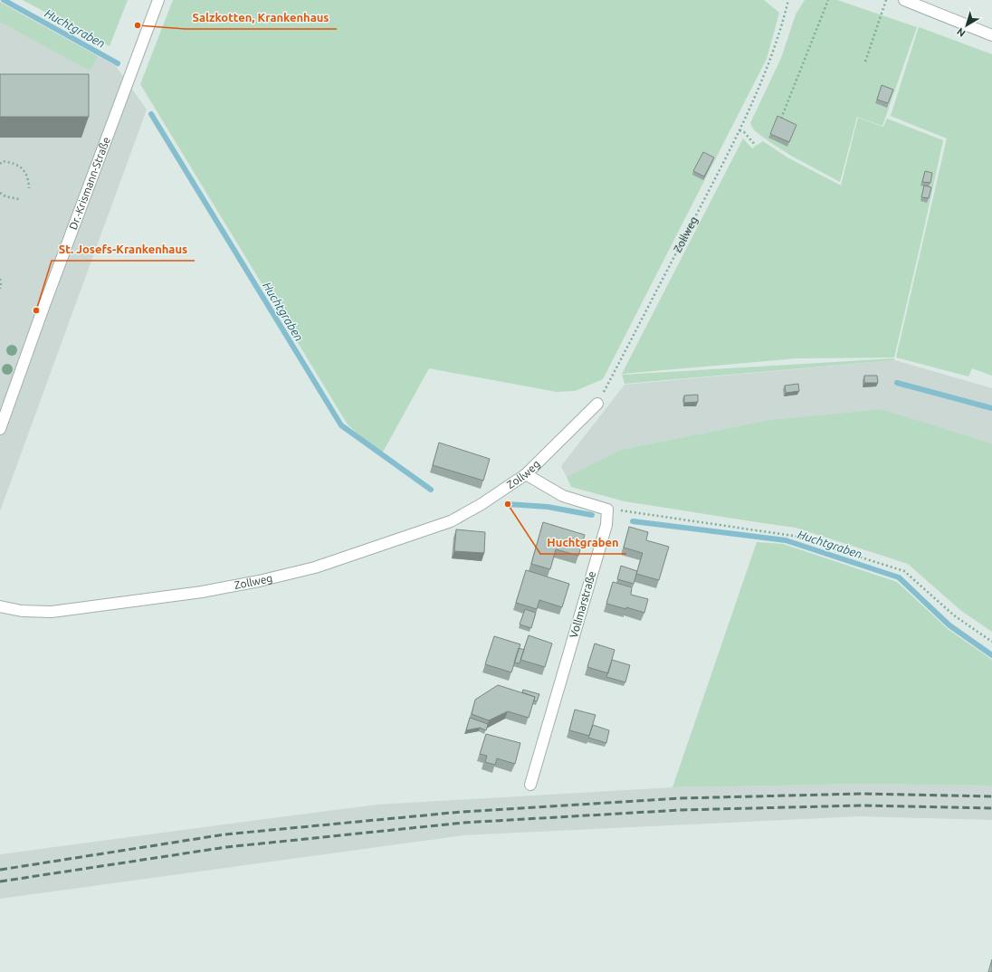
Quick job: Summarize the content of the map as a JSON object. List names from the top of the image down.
{
  "streets": {
    "street": ["Dr.-Krismann-Straße", "Zollweg", "Vollmarstraße"]
  },
  "water": ["Huchtgraben"],
  "places": ["Salzkotten, Krankenhaus", "St. Josefs-Krankenhaus", "Huchtgraben"],
  "north": "bottom left"
}
